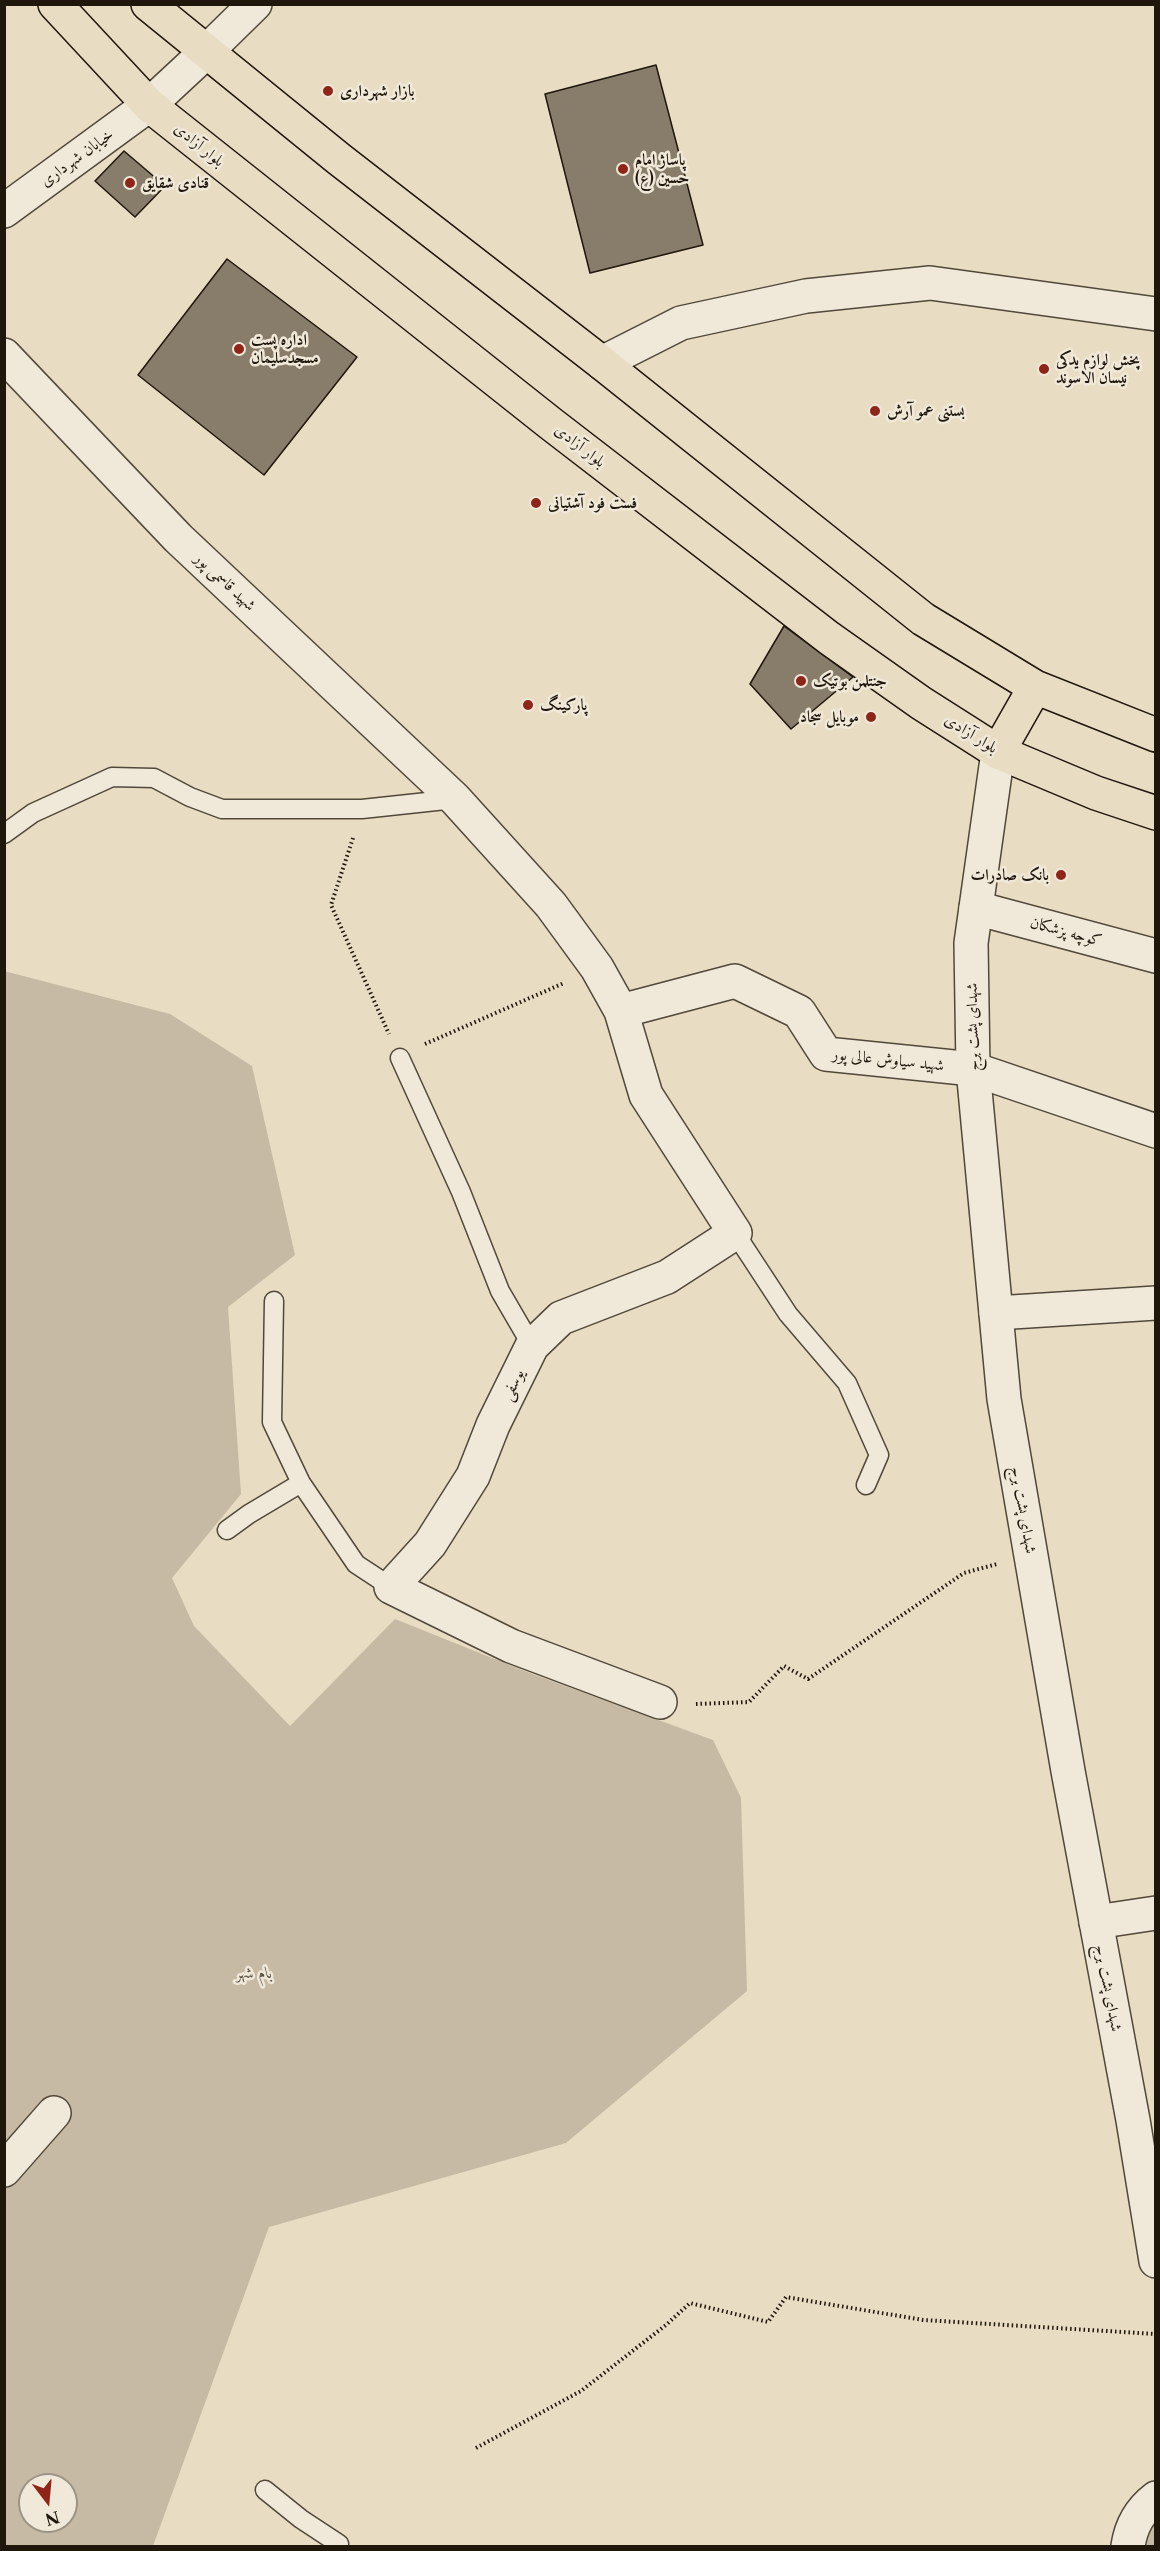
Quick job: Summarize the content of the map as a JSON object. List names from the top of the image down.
{
  "streets": {
    "main road": ["بلوار آزادی"],
    "street": [
      "خیابان شهرداری",
      "شهید قاسمی پور",
      "کوچه پزشکان",
      "شهدای پشت برج",
      "شهید سیاوش عالی پور",
      "یوسفی"
    ]
  },
  "crossings": [
    ["بلوار آزادی", "خیابان شهرداری"],
    ["بلوار آزادی", "شهدای پشت برج"],
    ["شهید قاسمی پور", "شهید سیاوش عالی پور"],
    ["کوچه پزشکان", "شهدای پشت برج"],
    ["شهدای پشت برج", "شهید سیاوش عالی پور"]
  ],
  "parks": ["بام شهر"],
  "places": [
    "بازار شهرداری",
    "پاساژ امام حسین (ع)",
    "قنادی شقایق",
    "اداره پست مسجدسلیمان",
    "پخش لوازم یدکی نیسان الاسوند",
    "بستنی عمو آرش",
    "فست فود آشتیانی",
    "جنتلمن بوتیک",
    "پارکینگ",
    "موبایل سجاد",
    "بانک صادرات"
  ],
  "north": "bottom"
}
